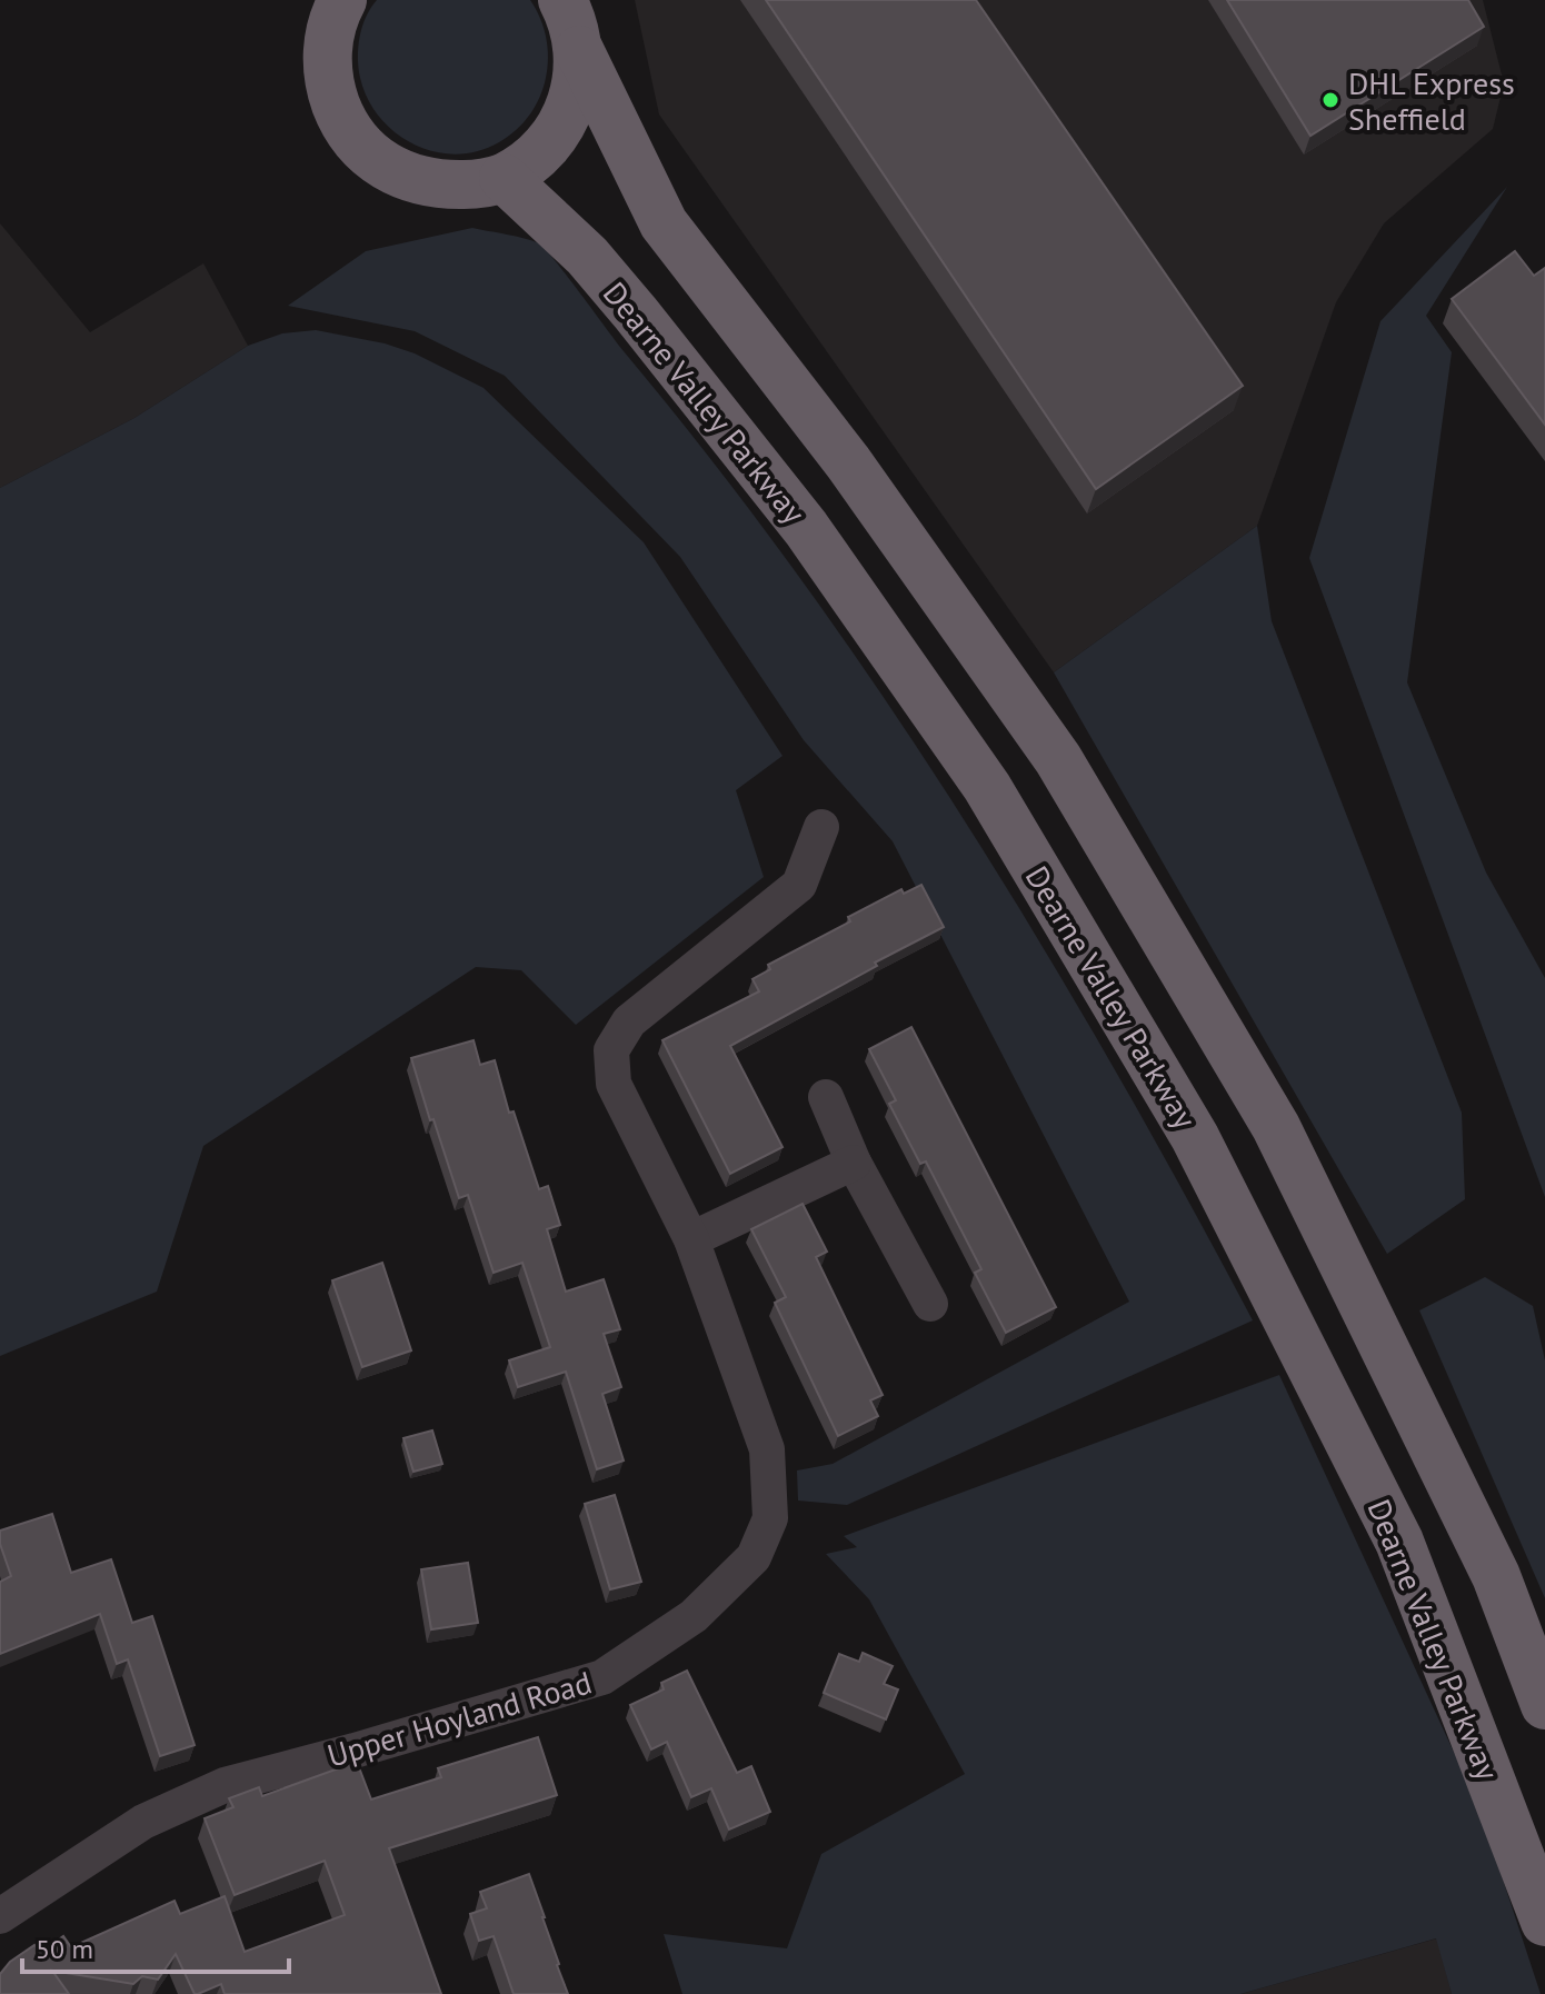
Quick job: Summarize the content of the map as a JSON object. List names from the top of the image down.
{
  "streets": {
    "highway": ["Dearne Valley Parkway"],
    "street": ["Upper Hoyland Road"]
  },
  "places": ["DHL Express Sheffield"],
  "scale_bar": "50 m"
}
